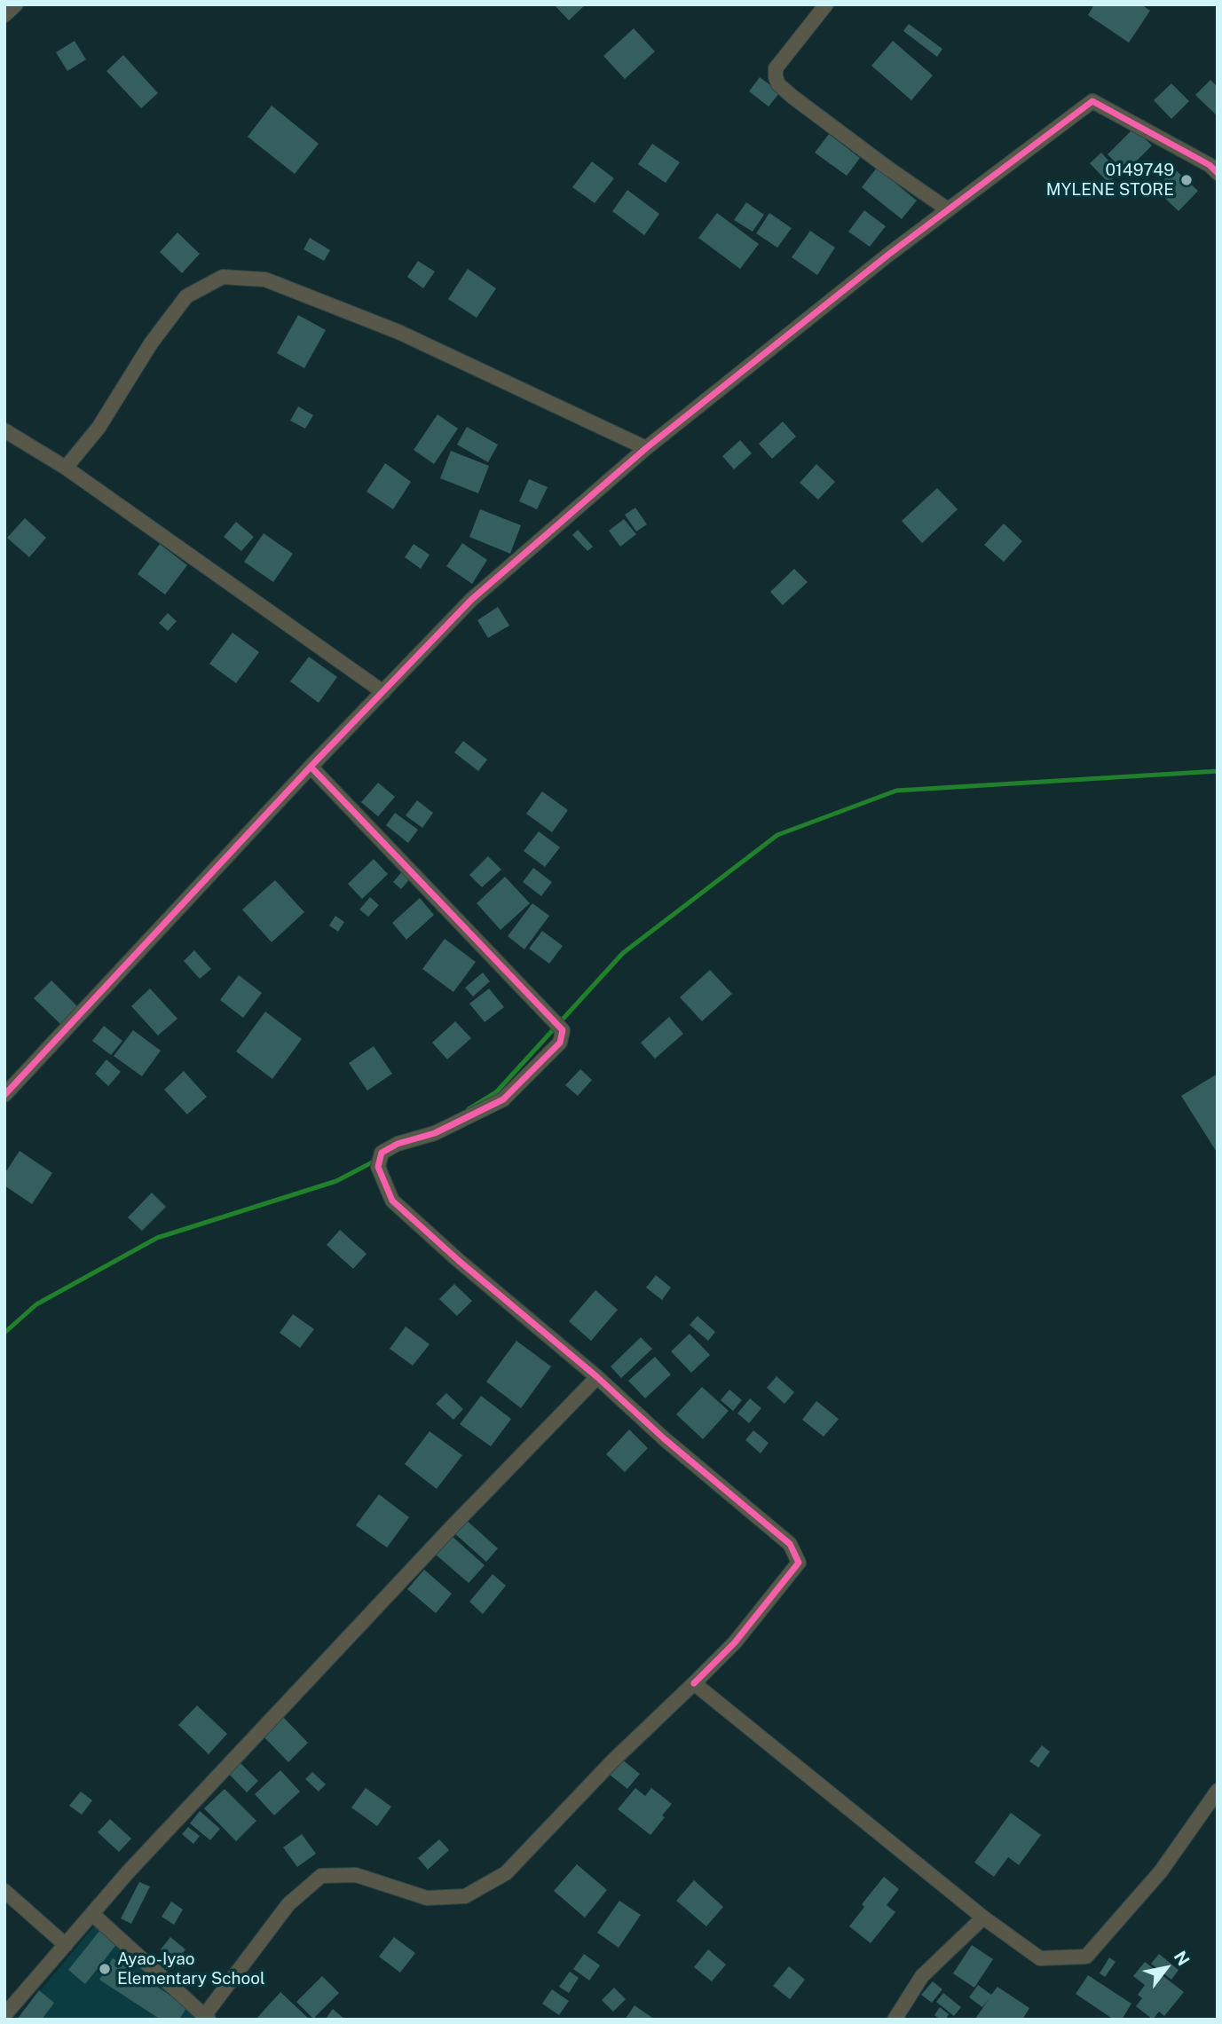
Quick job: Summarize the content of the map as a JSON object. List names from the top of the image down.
{
  "places": ["0149749 MYLENE STORE", "Ayao-Iyao Elementary School"],
  "north": "top right"
}
